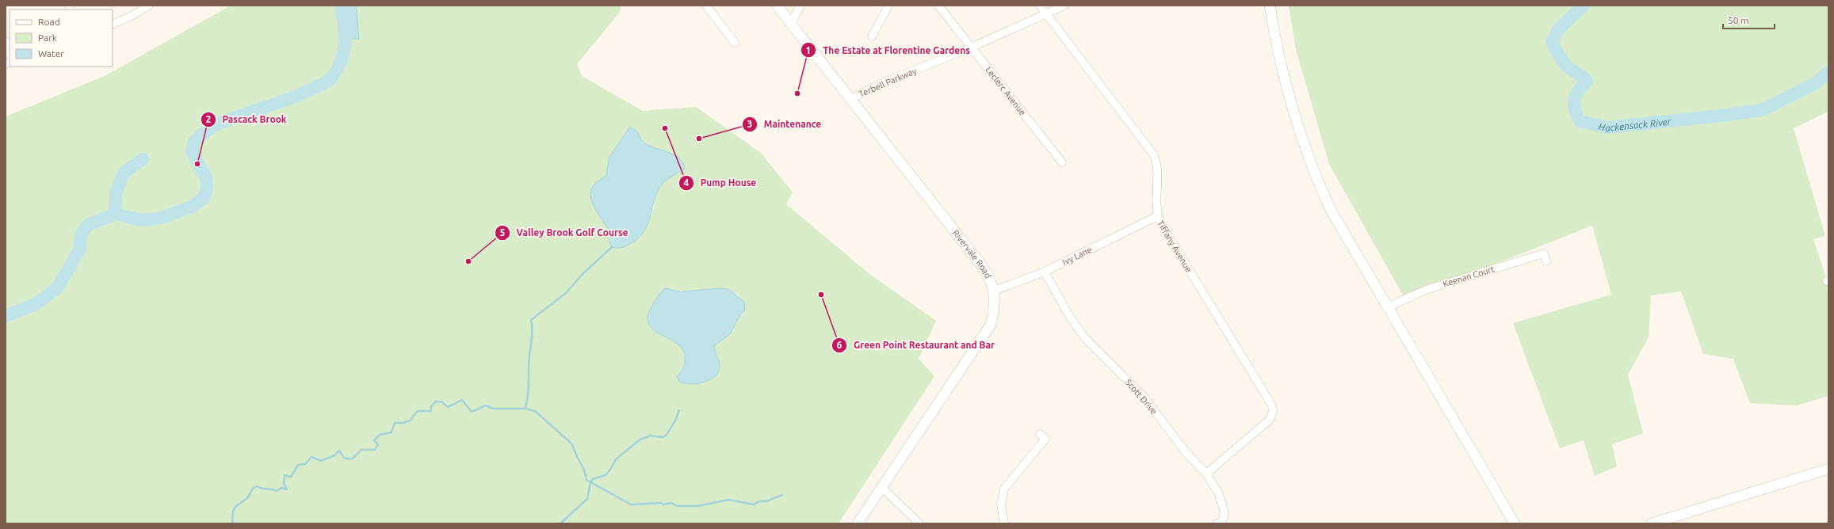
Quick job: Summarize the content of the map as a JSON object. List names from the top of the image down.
{
  "streets": {
    "street": [
      "Terbell Parkway",
      "Leclerc Avenue",
      "Tiffany Avenue",
      "Rivervale Road",
      "Ivy Lane",
      "Keenan Court",
      "Scott Drive"
    ]
  },
  "crossings": [
    ["Terbell Parkway", "Leclerc Avenue"],
    ["Terbell Parkway", "Tiffany Avenue"],
    ["Terbell Parkway", "Rivervale Road"],
    ["Tiffany Avenue", "Ivy Lane"],
    ["Tiffany Avenue", "Scott Drive"],
    ["Rivervale Road", "Ivy Lane"],
    ["Ivy Lane", "Scott Drive"]
  ],
  "water": ["Hackensack River"],
  "places": [
    "The Estate at Florentine Gardens",
    "Pump House",
    "Maintenance",
    "Pascack Brook",
    "Valley Brook Golf Course",
    "Green Point Restaurant and Bar"
  ],
  "legend": ["Road", "Park", "Water"],
  "scale_bar": "50 m"
}
